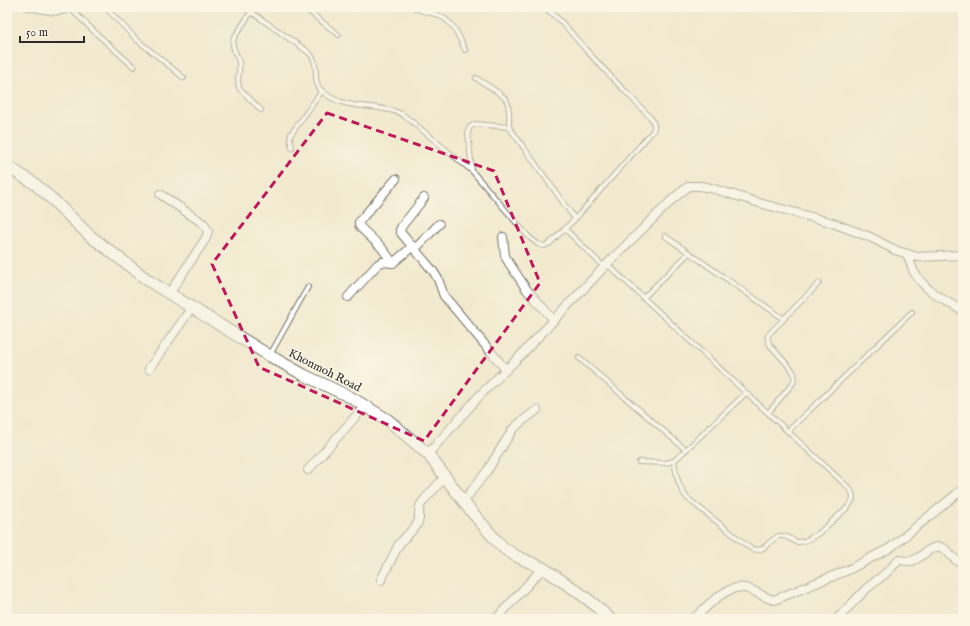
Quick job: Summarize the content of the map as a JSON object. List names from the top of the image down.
{
  "streets": {
    "main road": ["Khonmoh Road"]
  },
  "scale_bar": "50 m"
}
